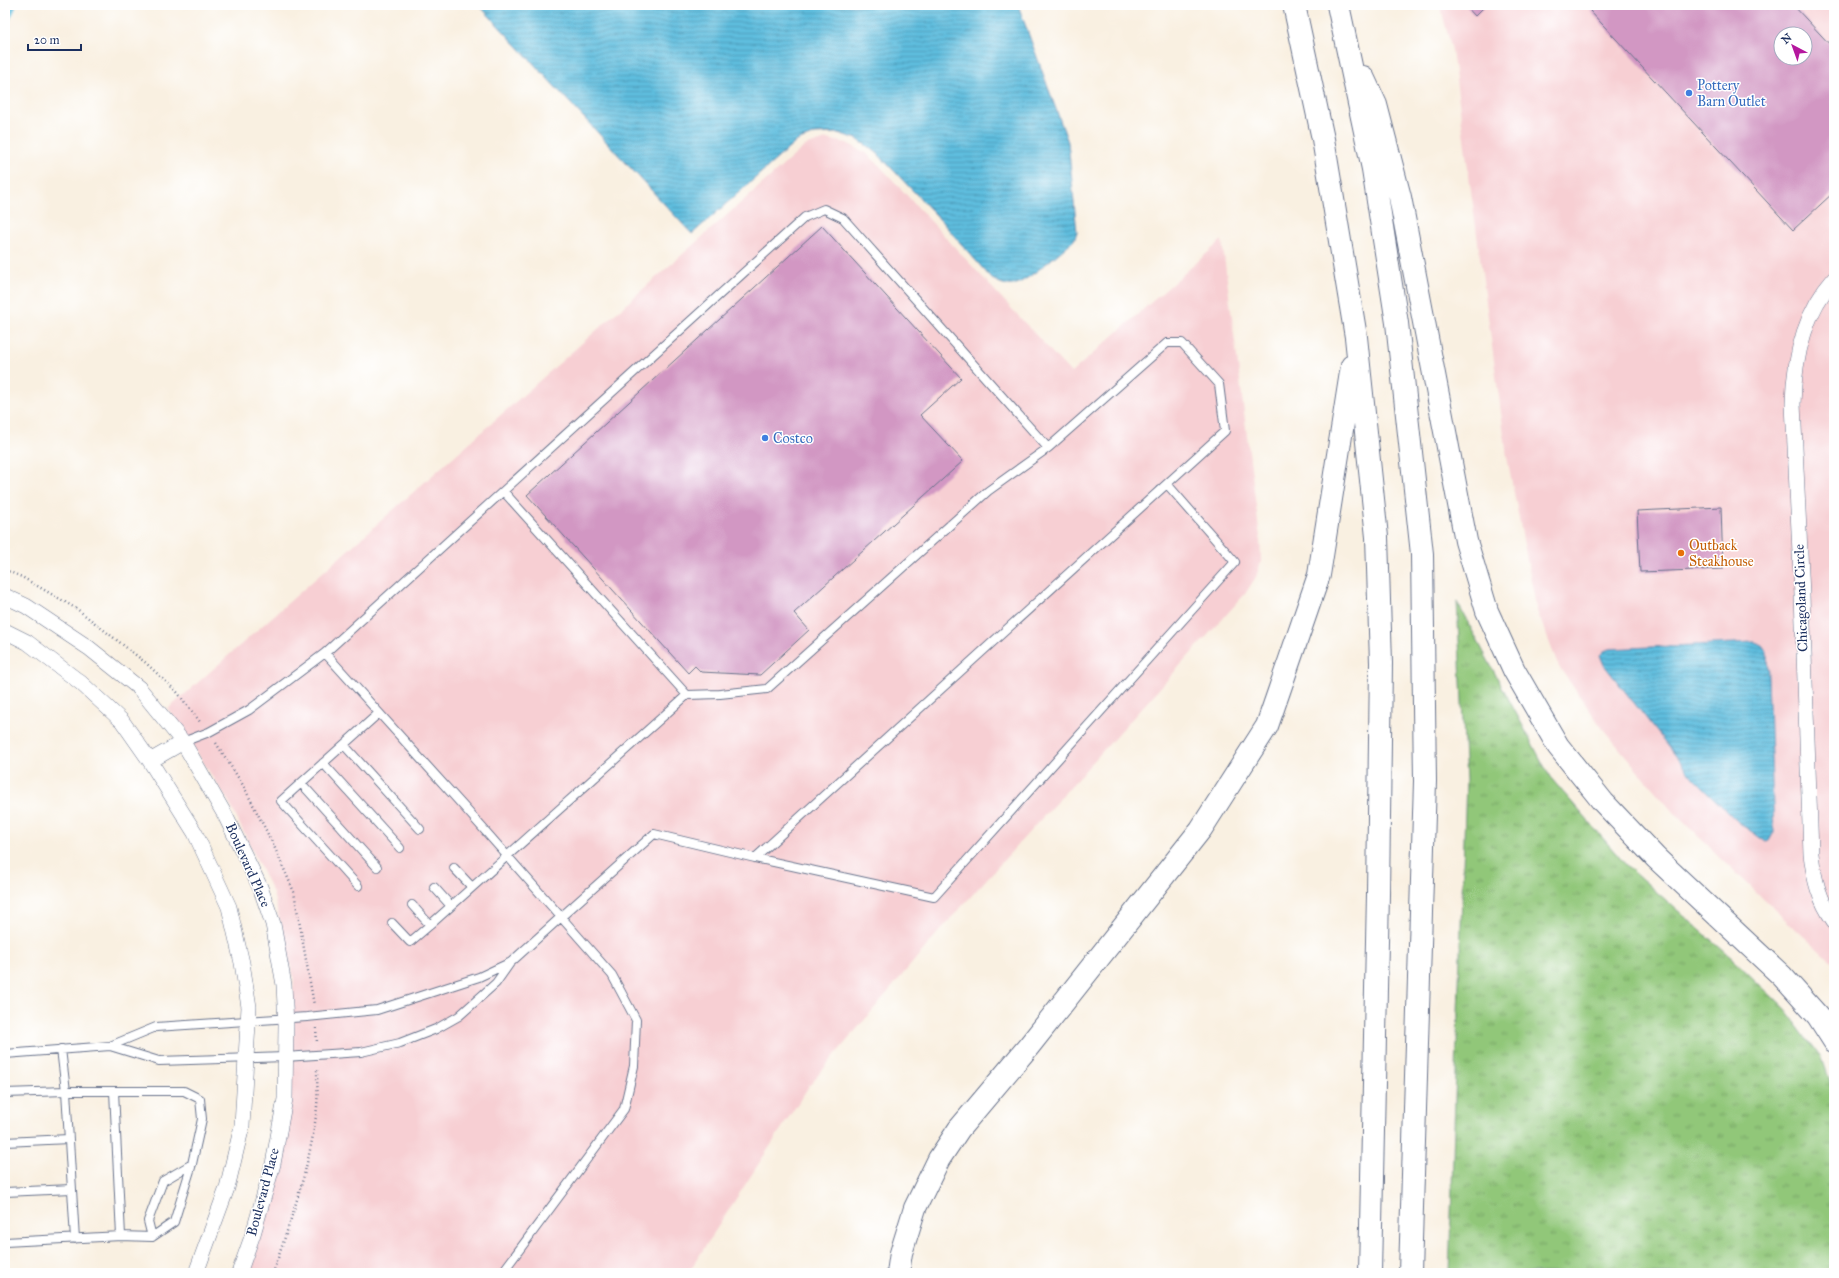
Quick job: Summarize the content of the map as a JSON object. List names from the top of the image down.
{
  "streets": {
    "street": ["Chicagoland Circle", "Boulevard Place"]
  },
  "places": ["Pottery Barn Outlet", "Costco", "Outback Steakhouse"],
  "scale_bar": "20 m",
  "north": "top left"
}
